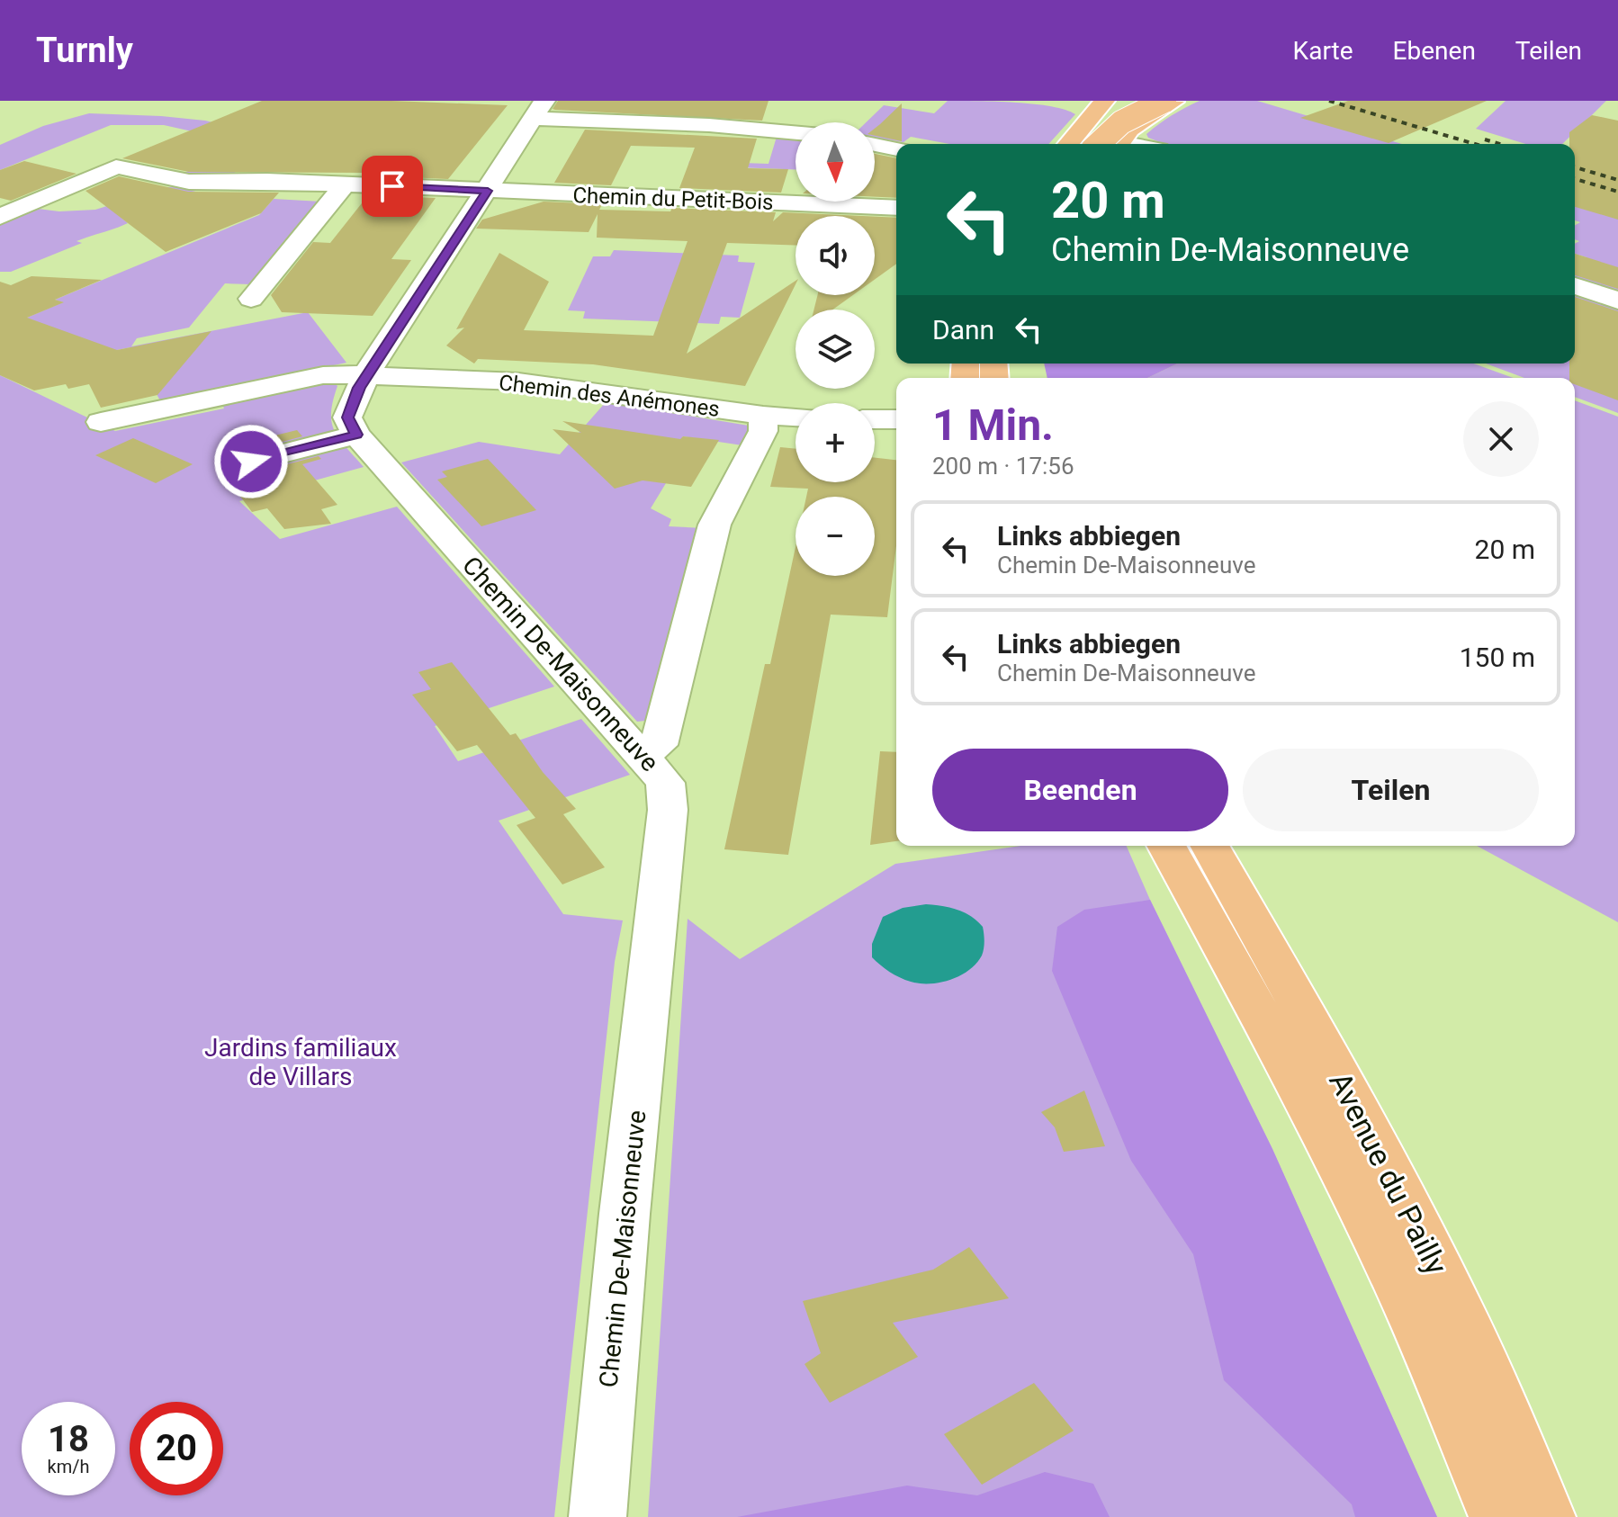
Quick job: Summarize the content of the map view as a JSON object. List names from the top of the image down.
{
  "streets": {
    "main road": ["Avenue du Pailly"],
    "street": ["Chemin du Petit-Bois", "Chemin des Anémones", "Chemin De-Maisonneuve"]
  },
  "parks": ["Jardins familiaux de Villars"],
  "north": "bottom",
  "page": {
    "header": "Turnly",
    "nav": ["Karte", "Ebenen", "Teilen"],
    "map_buttons": ["+", "−"],
    "turn": ["20 m", "Chemin De-Maisonneuve"],
    "then": "Dann",
    "heading": ["1 Min.", "200 m · 17:56"],
    "list": [
      {
        "name": "Links abbiegen",
        "note": "Chemin De-Maisonneuve",
        "value": "20 m"
      },
      {
        "name": "Links abbiegen",
        "note": "Chemin De-Maisonneuve",
        "value": "150 m"
      }
    ],
    "buttons": ["Beenden", "Teilen"],
    "speed": "18 km/h",
    "limit": "20"
  }
}
